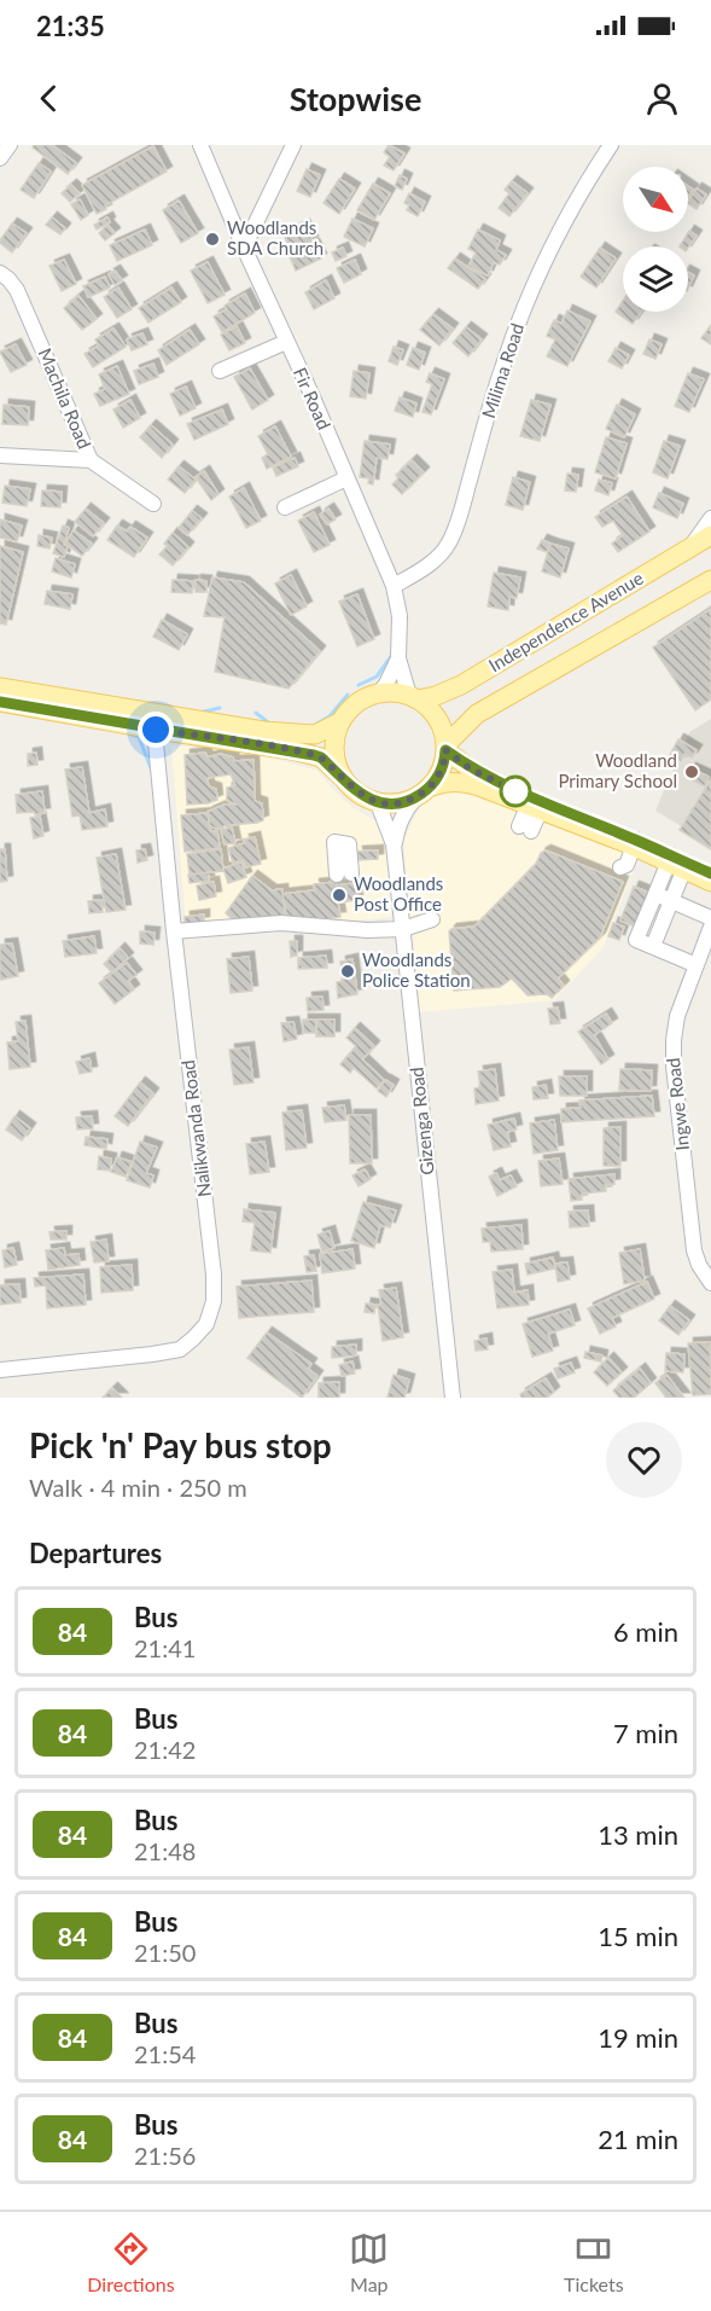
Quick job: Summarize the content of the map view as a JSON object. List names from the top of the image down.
{
  "streets": {
    "main road": ["Independence Avenue"],
    "street": [
      "Milima Road",
      "Machila Road",
      "Fir Road",
      "Ingwe Road",
      "Gizenga Road",
      "Nalikwanda Road"
    ]
  },
  "crossings": [
    ["Milima Road", "Fir Road"],
    ["Fir Road", "Independence Avenue"],
    ["Fir Road", "Gizenga Road"],
    ["Independence Avenue", "Gizenga Road"]
  ],
  "places": [
    "Woodlands SDA Church",
    "Woodland Primary School",
    "Woodlands Post Office",
    "Woodlands Police Station"
  ],
  "lines": ["bus line 84"],
  "north": "bottom right",
  "page": {
    "status": "21:35",
    "header": "Stopwise",
    "heading": [
      ["Pick 'n' Pay bus stop", "Walk · 4 min · 250 m"],
      "Departures"
    ],
    "list": [
      {
        "mark": "84",
        "name": "Bus",
        "note": "21:41",
        "value": "6 min"
      },
      {
        "mark": "84",
        "name": "Bus",
        "note": "21:42",
        "value": "7 min"
      },
      {
        "mark": "84",
        "name": "Bus",
        "note": "21:48",
        "value": "13 min"
      },
      {
        "mark": "84",
        "name": "Bus",
        "note": "21:50",
        "value": "15 min"
      },
      {
        "mark": "84",
        "name": "Bus",
        "note": "21:54",
        "value": "19 min"
      },
      {
        "mark": "84",
        "name": "Bus",
        "note": "21:56",
        "value": "21 min"
      }
    ],
    "tabs": ["Directions", "Map", "Tickets"]
  }
}
